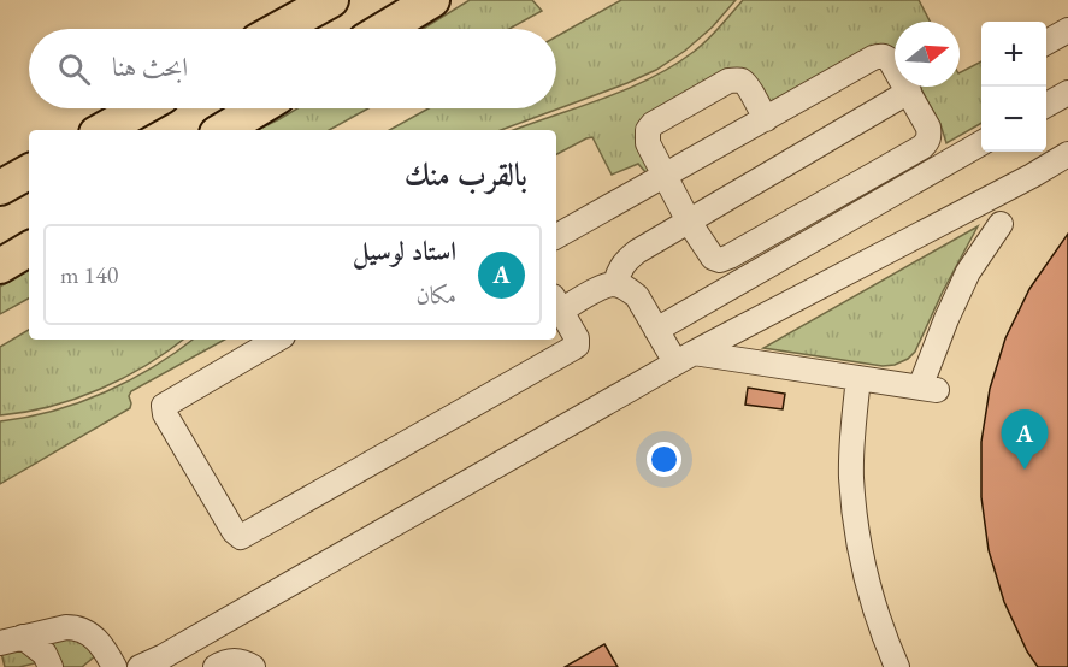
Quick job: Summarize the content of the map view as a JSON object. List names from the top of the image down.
{
  "north": "right",
  "page": {
    "map_buttons": ["+", "−"],
    "search": "ابحث هنا",
    "heading": "بالقرب منك",
    "list": [
      {
        "mark": "A",
        "name": "استاد لوسيل",
        "note": "مكان",
        "value": "140 m"
      }
    ],
    "pins": "A"
  }
}
